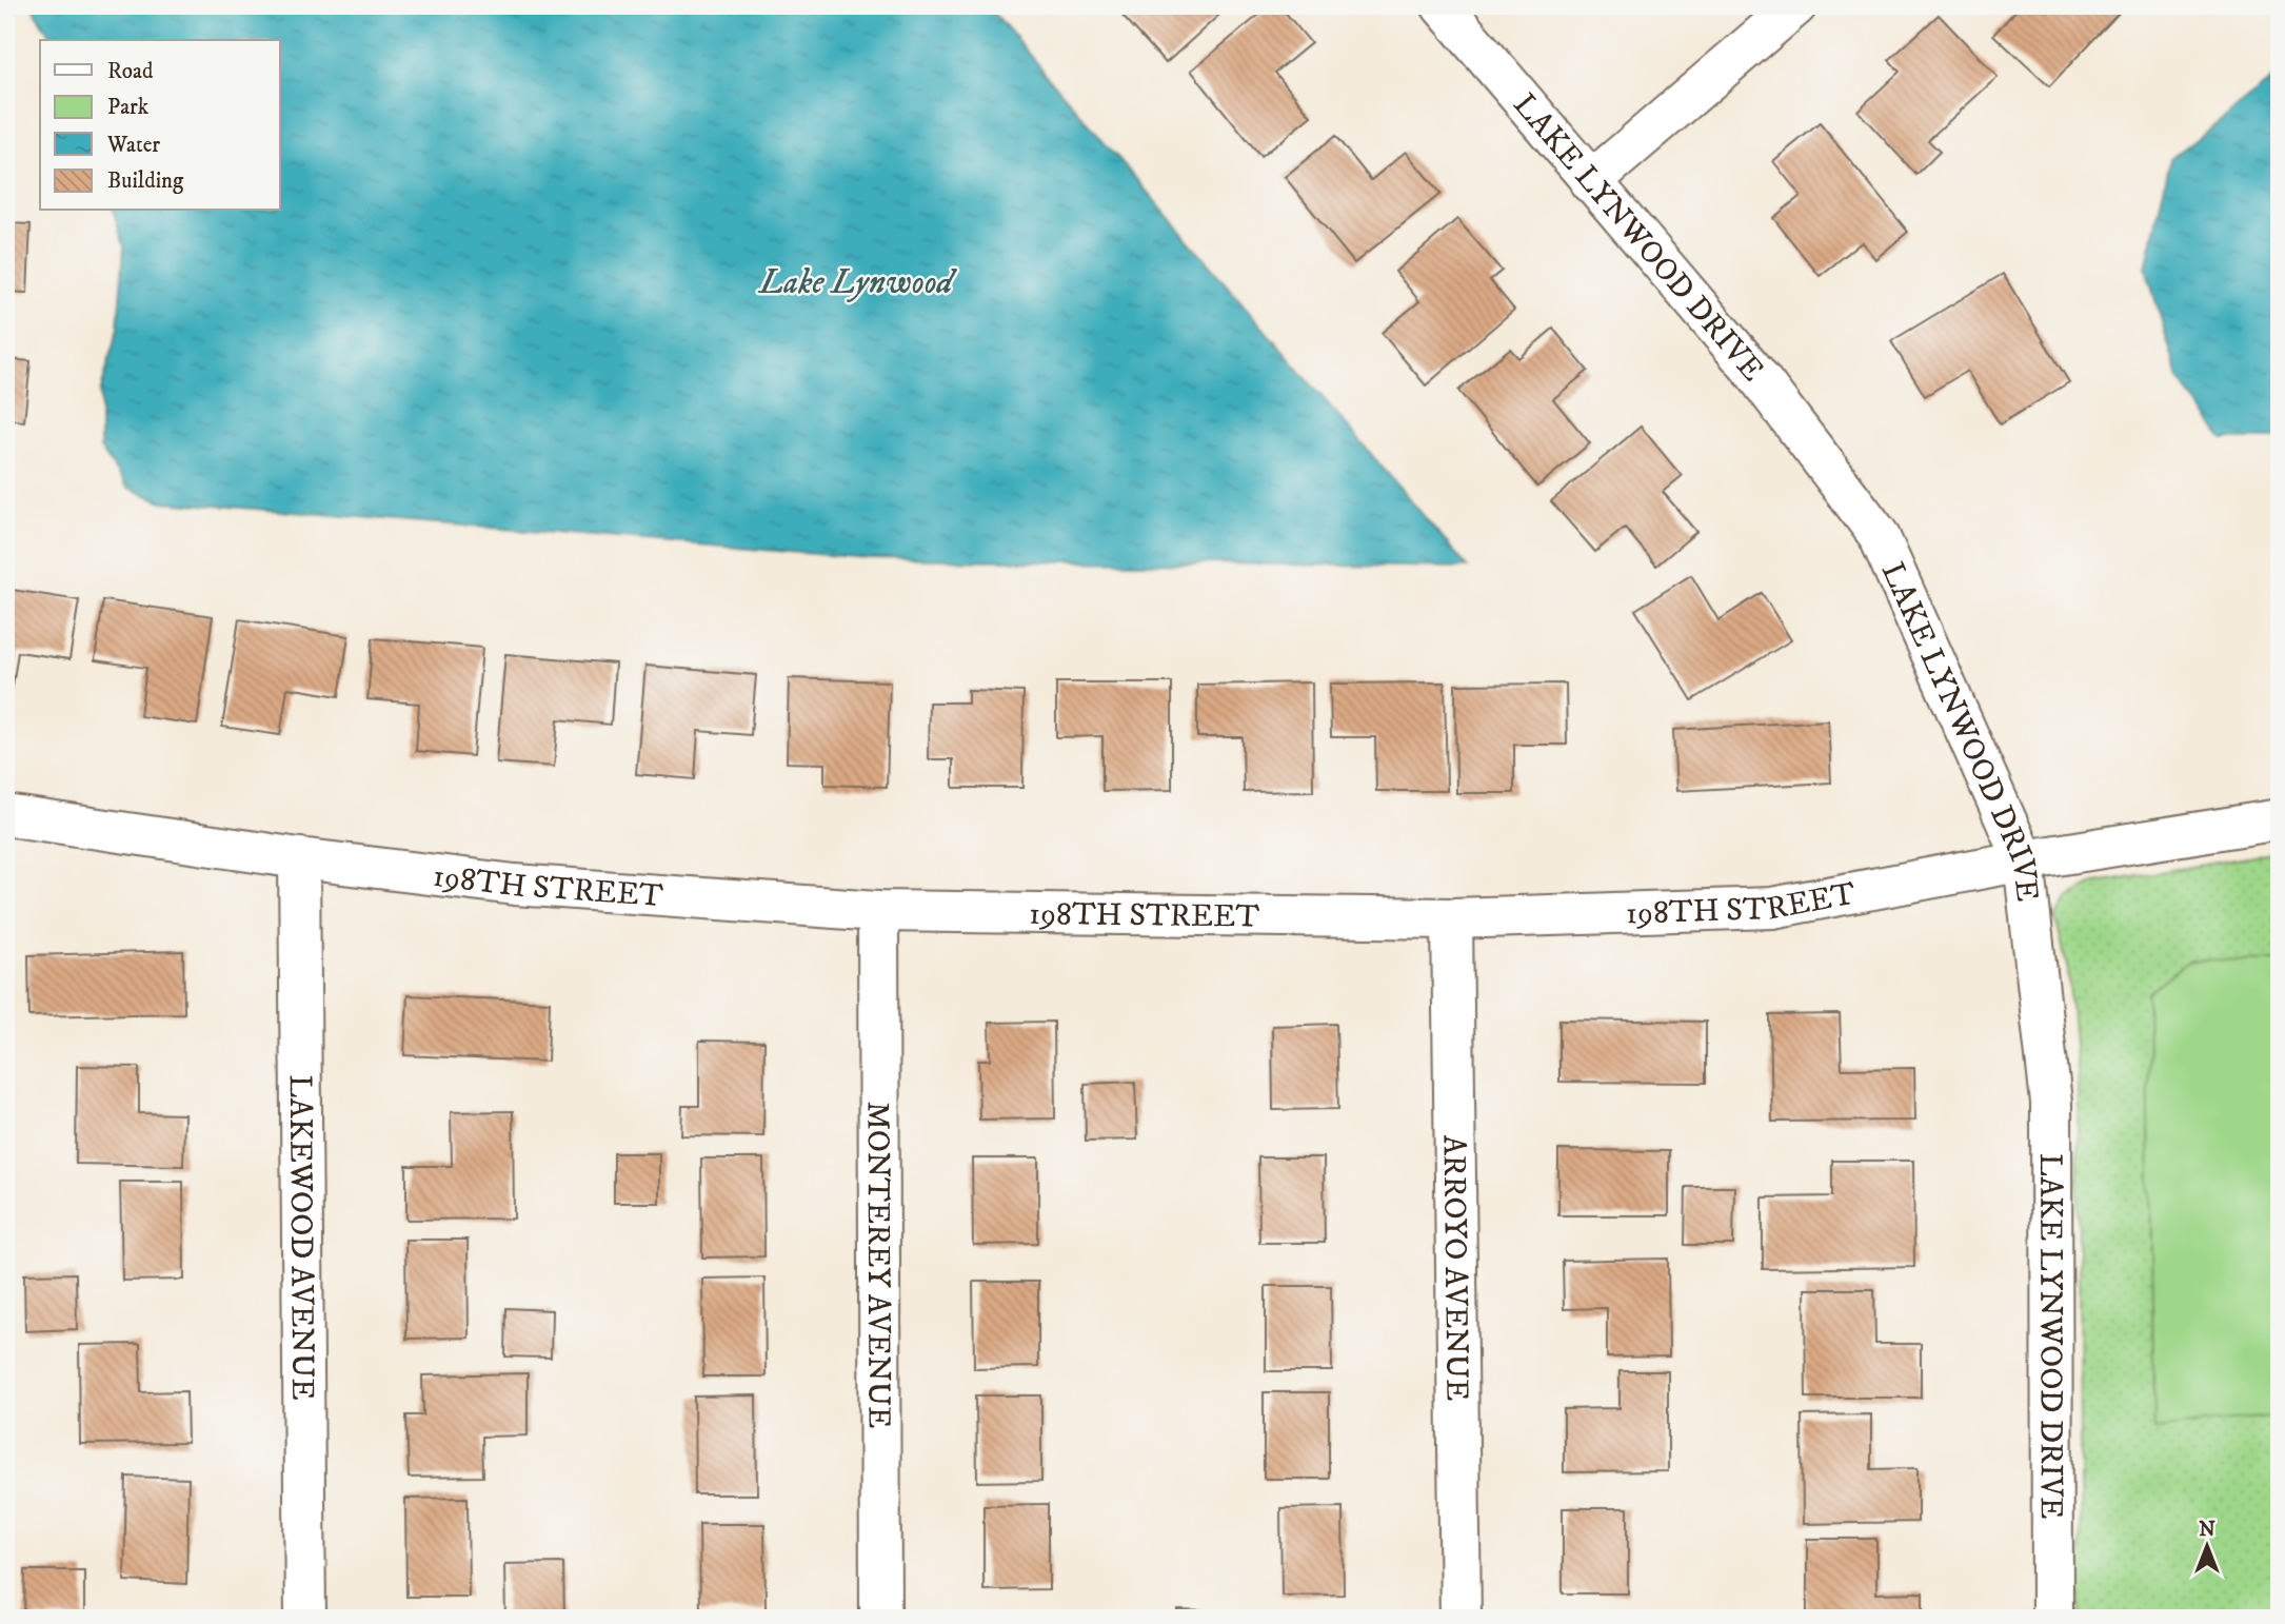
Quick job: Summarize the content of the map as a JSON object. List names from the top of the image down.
{
  "streets": {
    "street": [
      "LAKE LYNWOOD DRIVE",
      "198TH STREET",
      "LAKEWOOD AVENUE",
      "MONTEREY AVENUE",
      "ARROYO AVENUE"
    ]
  },
  "crossings": [
    ["LAKE LYNWOOD DRIVE", "198TH STREET"],
    ["198TH STREET", "LAKEWOOD AVENUE"],
    ["198TH STREET", "MONTEREY AVENUE"],
    ["198TH STREET", "ARROYO AVENUE"]
  ],
  "water": ["Lake Lynwood"],
  "legend": [
    "Road",
    "Park",
    "Water",
    "Building"
  ],
  "north": "top"
}
